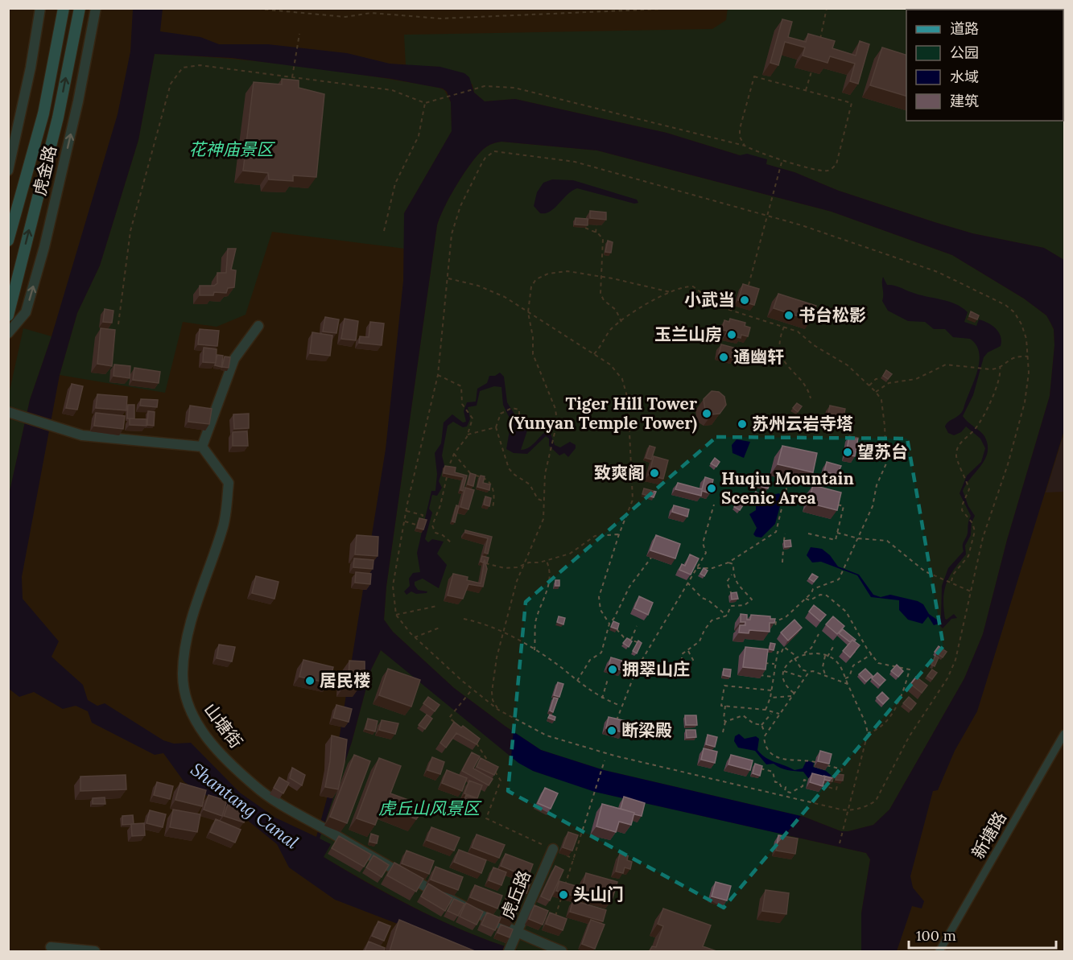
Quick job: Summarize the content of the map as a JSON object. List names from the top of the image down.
{
  "streets": {
    "main road": ["虎金路"],
    "street": ["山塘街", "新塘路", "虎丘路"]
  },
  "crossings": [
    ["山塘街", "虎丘路"]
  ],
  "water": ["Shantang Canal"],
  "parks": ["花神庙景区", "虎丘山风景区"],
  "places": [
    "小武当",
    "书台松影",
    "玉兰山房",
    "通幽轩",
    "Tiger Hill Tower (Yunyan Temple Tower)",
    "苏州云岩寺塔",
    "望苏台",
    "致爽阁",
    "Huqiu Mountain Scenic Area",
    "拥翠山庄",
    "居民楼",
    "断梁殿",
    "头山门"
  ],
  "legend": [
    "道路",
    "公园",
    "水域",
    "建筑"
  ],
  "scale_bar": "100 m"
}
